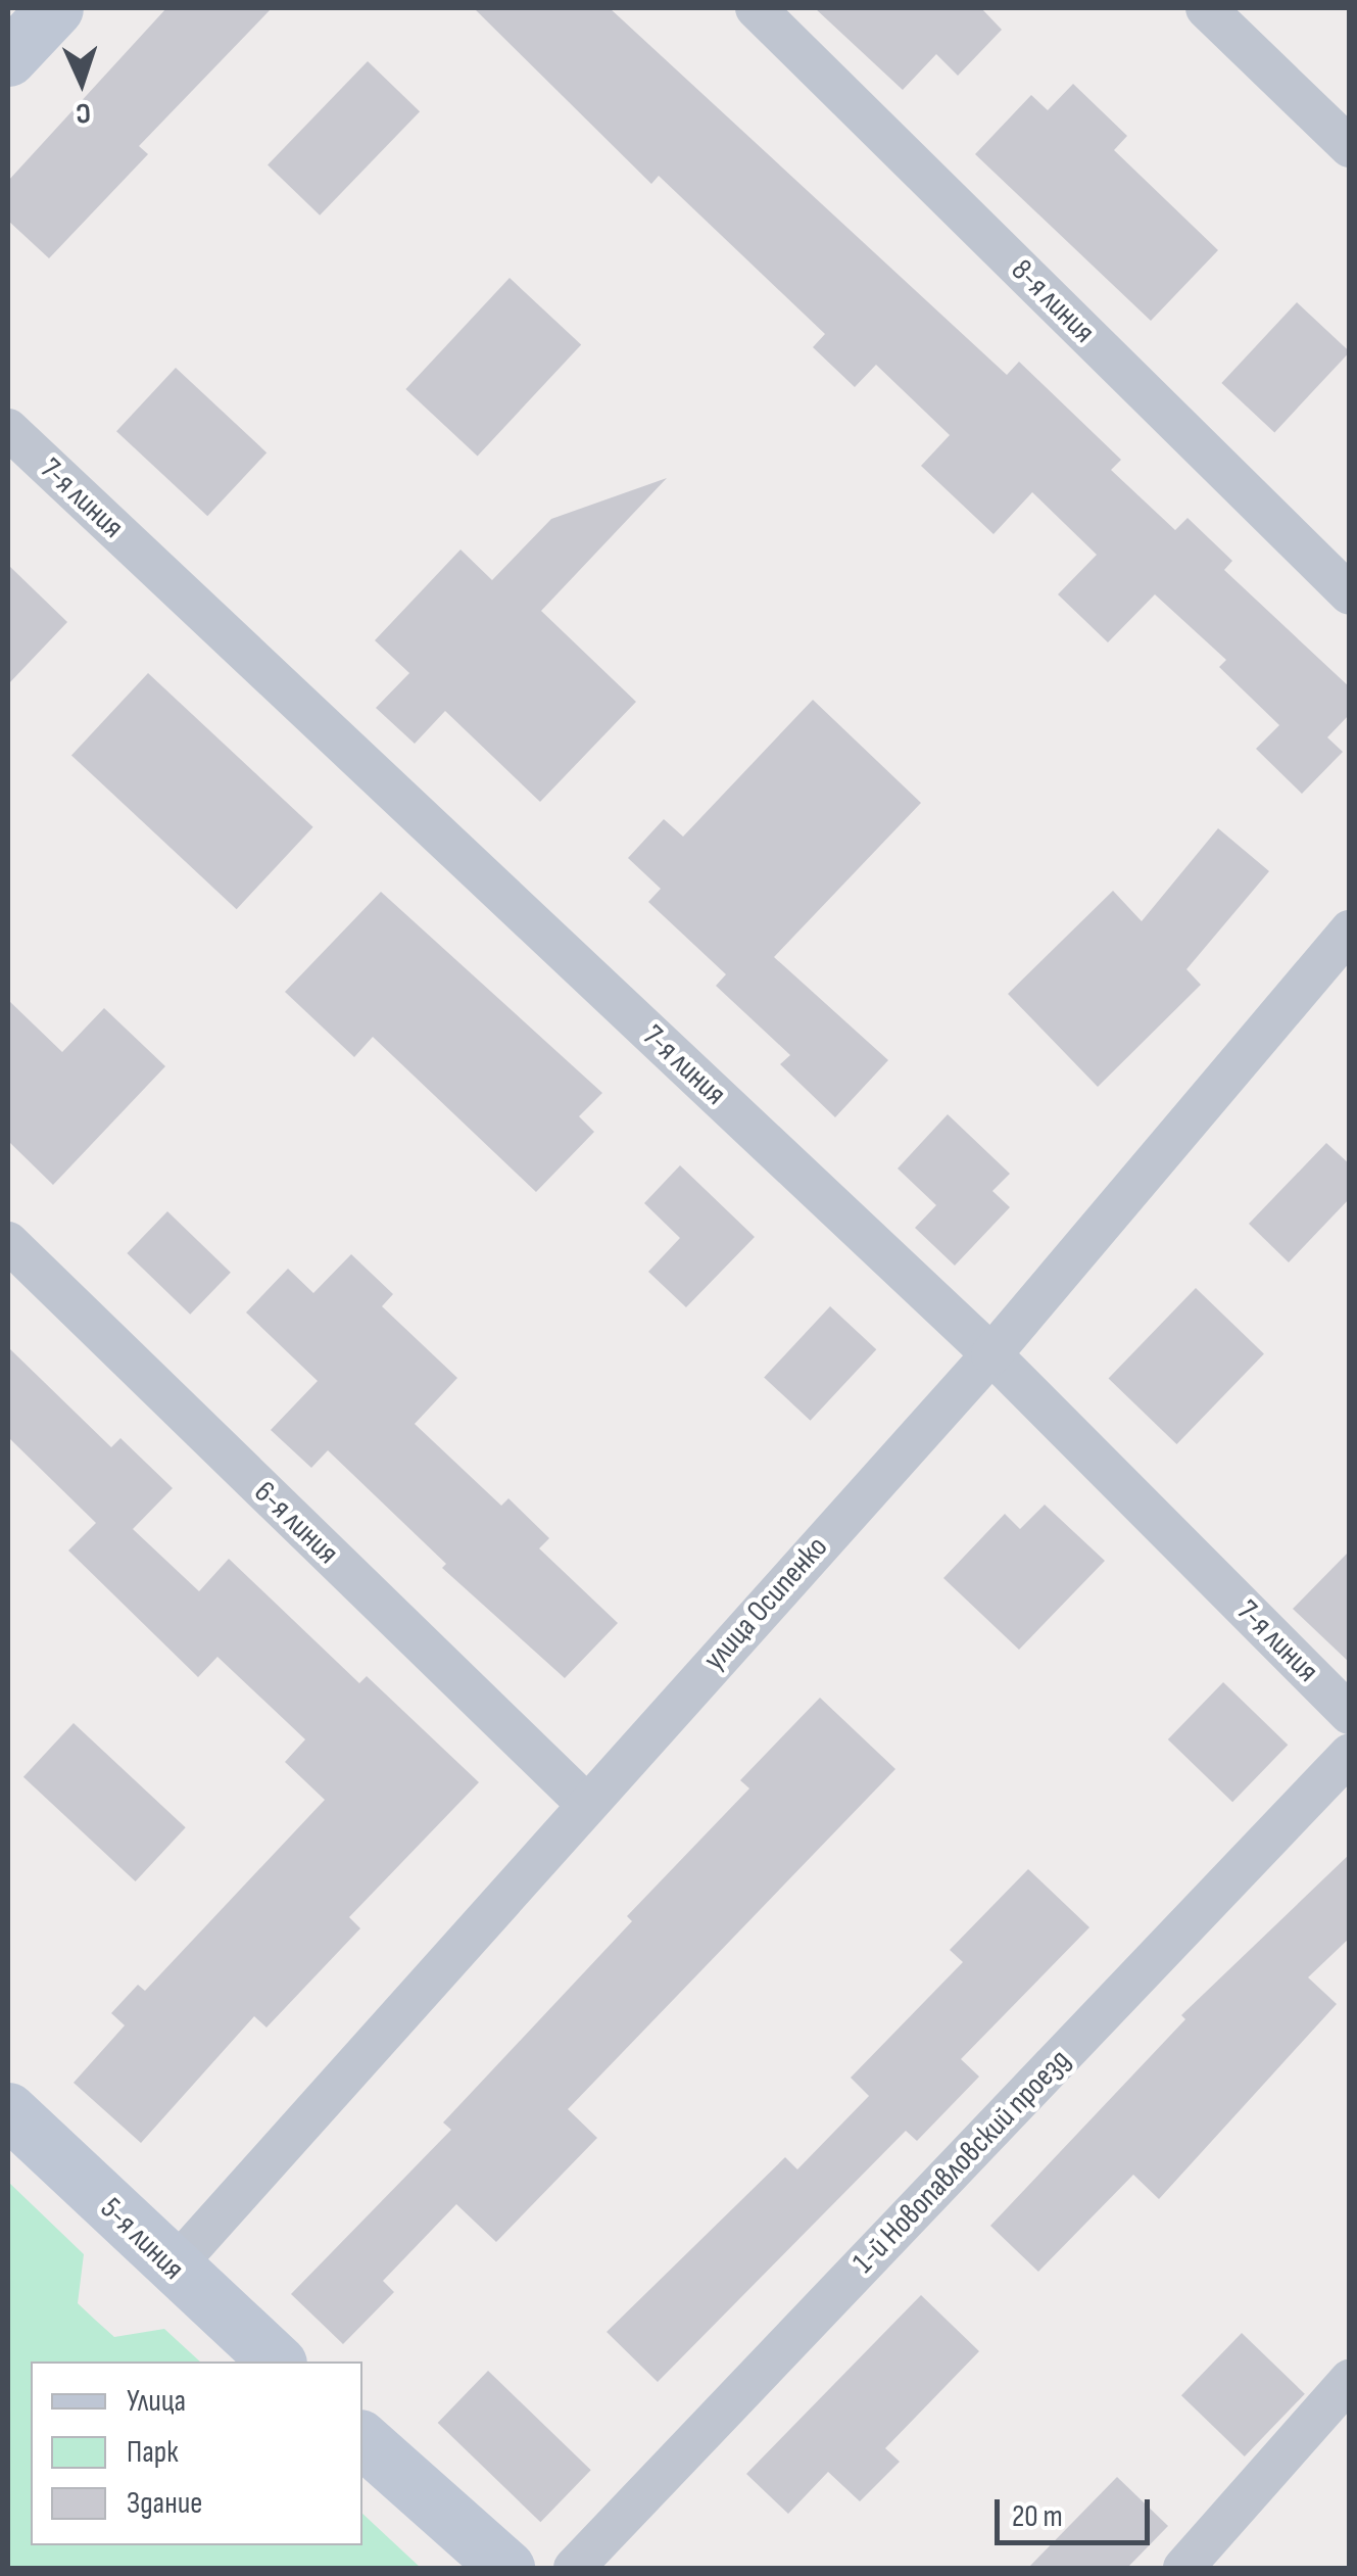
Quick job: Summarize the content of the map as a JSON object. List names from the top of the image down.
{
  "streets": {
    "street": [
      "8-я линия",
      "7-я линия",
      "6-я линия",
      "улица Осипенко",
      "1-й Новопавловский проезд",
      "5-я линия"
    ]
  },
  "crossings": [
    ["7-я линия", "улица Осипенко"],
    ["6-я линия", "улица Осипенко"],
    ["улица Осипенко", "5-я линия"]
  ],
  "legend": ["Улица", "Парк", "Здание"],
  "scale_bar": "20 m",
  "north": "bottom"
}
